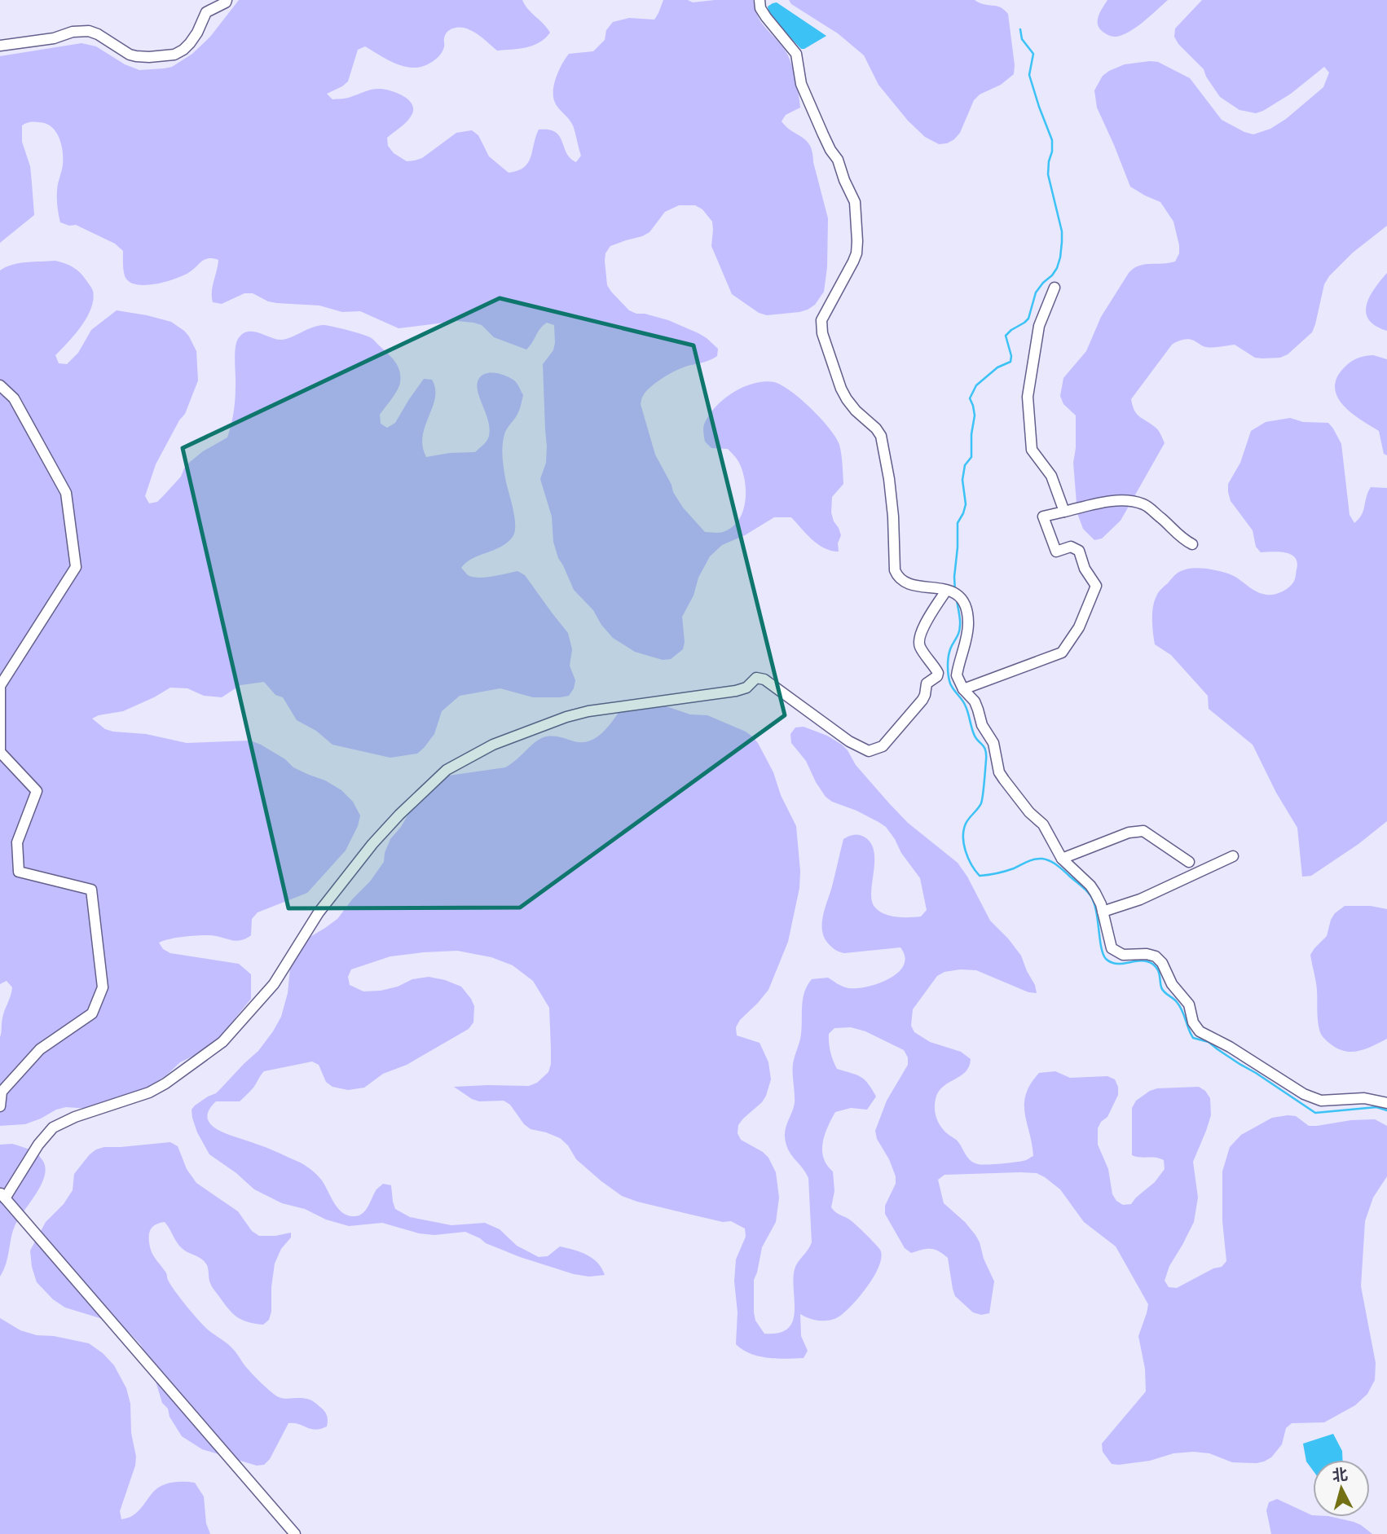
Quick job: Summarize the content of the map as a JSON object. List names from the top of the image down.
{
  "north": "top"
}
